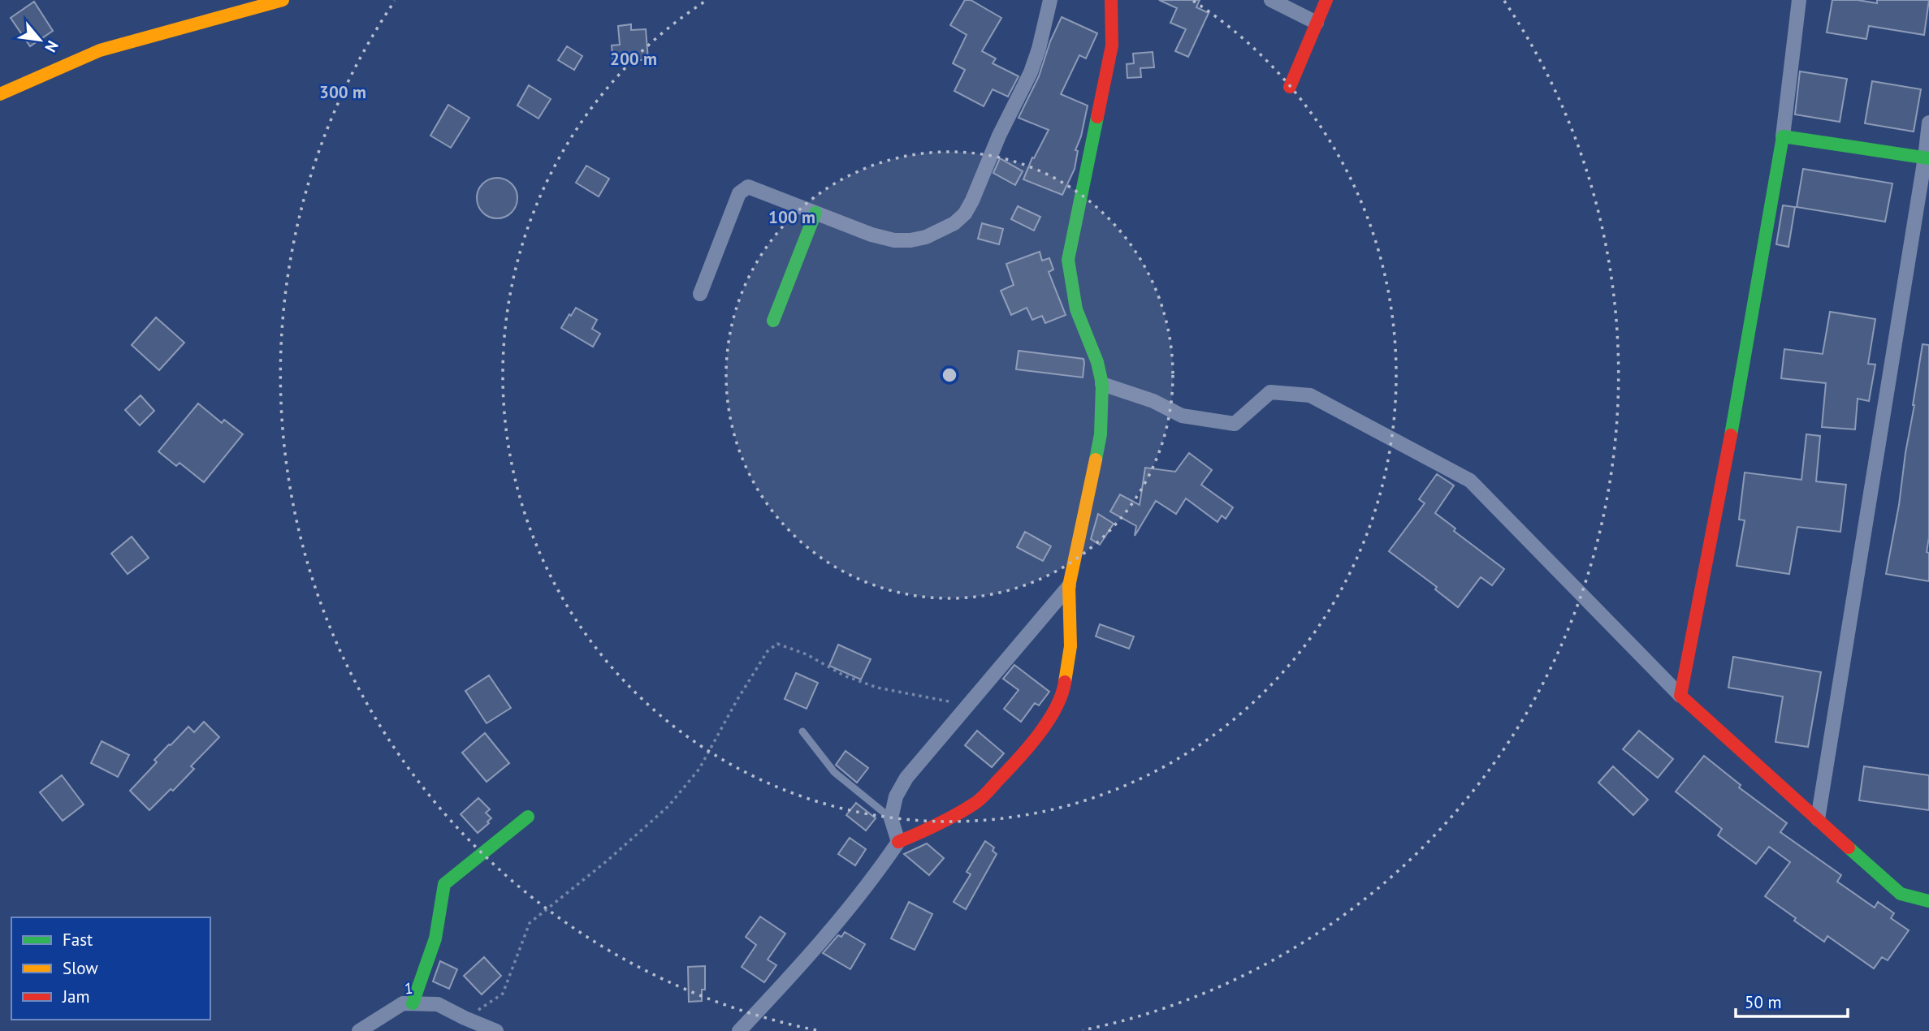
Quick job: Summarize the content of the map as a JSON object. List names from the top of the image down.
{
  "streets": {
    "street": ["1"]
  },
  "legend": ["Fast", "Slow", "Jam"],
  "scale_bar": "50 m",
  "north": "bottom right",
  "rings": ["200 m", "300 m", "100 m"]
}
